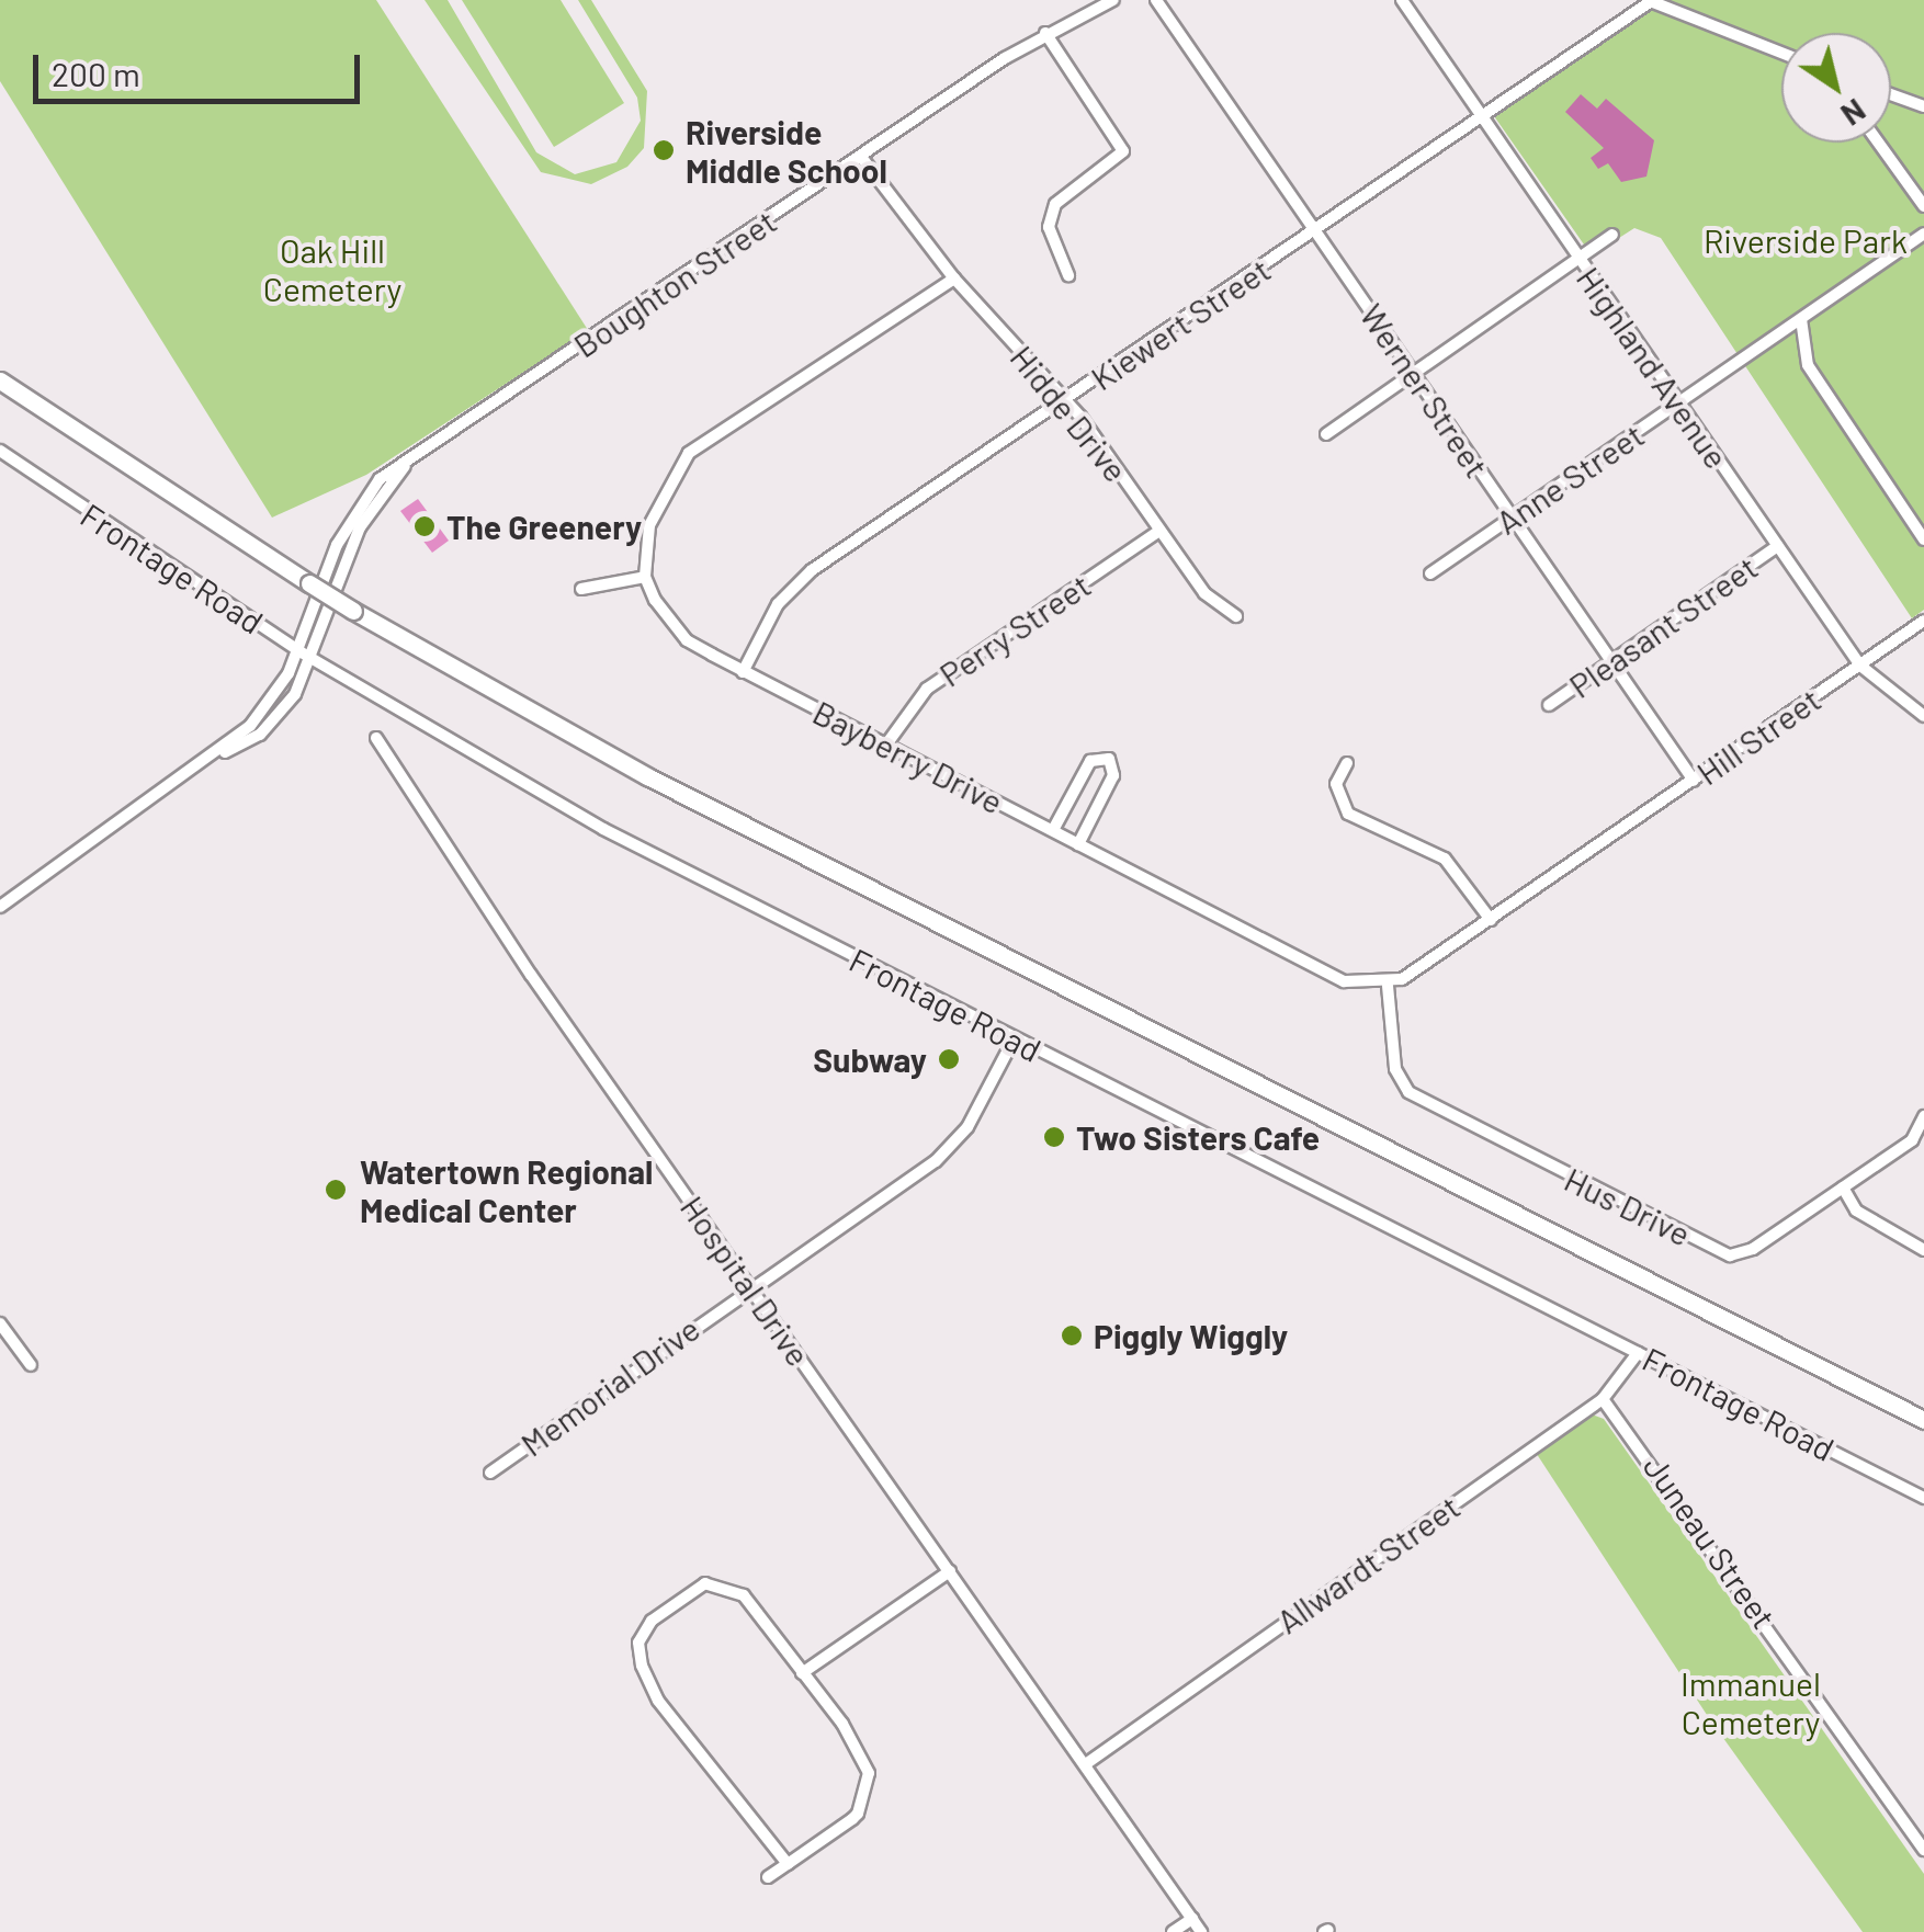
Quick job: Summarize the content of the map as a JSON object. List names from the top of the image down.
{
  "streets": {
    "street": [
      "Boughton Street",
      "Kiewert Street",
      "Highland Avenue",
      "Werner Street",
      "Hidde Drive",
      "Anne Street",
      "Frontage Road",
      "Pleasant Street",
      "Perry Street",
      "Hill Street",
      "Bayberry Drive",
      "Hus Drive",
      "Hospital Drive",
      "Memorial Drive",
      "Juneau Street",
      "Allwardt Street"
    ]
  },
  "crossings": [
    ["Boughton Street", "Hidde Drive"],
    ["Boughton Street", "Frontage Road"],
    ["Kiewert Street", "Highland Avenue"],
    ["Kiewert Street", "Werner Street"],
    ["Kiewert Street", "Hidde Drive"],
    ["Kiewert Street", "Bayberry Drive"],
    ["Highland Avenue", "Anne Street"],
    ["Highland Avenue", "Pleasant Street"],
    ["Highland Avenue", "Hill Street"],
    ["Werner Street", "Anne Street"],
    ["Werner Street", "Pleasant Street"],
    ["Werner Street", "Hill Street"],
    ["Hidde Drive", "Perry Street"],
    ["Frontage Road", "Memorial Drive"],
    ["Frontage Road", "Allwardt Street"],
    ["Perry Street", "Bayberry Drive"],
    ["Bayberry Drive", "Hus Drive"],
    ["Hospital Drive", "Memorial Drive"],
    ["Hospital Drive", "Allwardt Street"],
    ["Juneau Street", "Allwardt Street"]
  ],
  "parks": ["Riverside Park", "Oak Hill Cemetery", "Immanuel Cemetery"],
  "places": [
    "Riverside Middle School",
    "The Greenery",
    "Subway",
    "Two Sisters Cafe",
    "Watertown Regional Medical Center",
    "Piggly Wiggly"
  ],
  "scale_bar": "200 m",
  "north": "bottom right"
}
